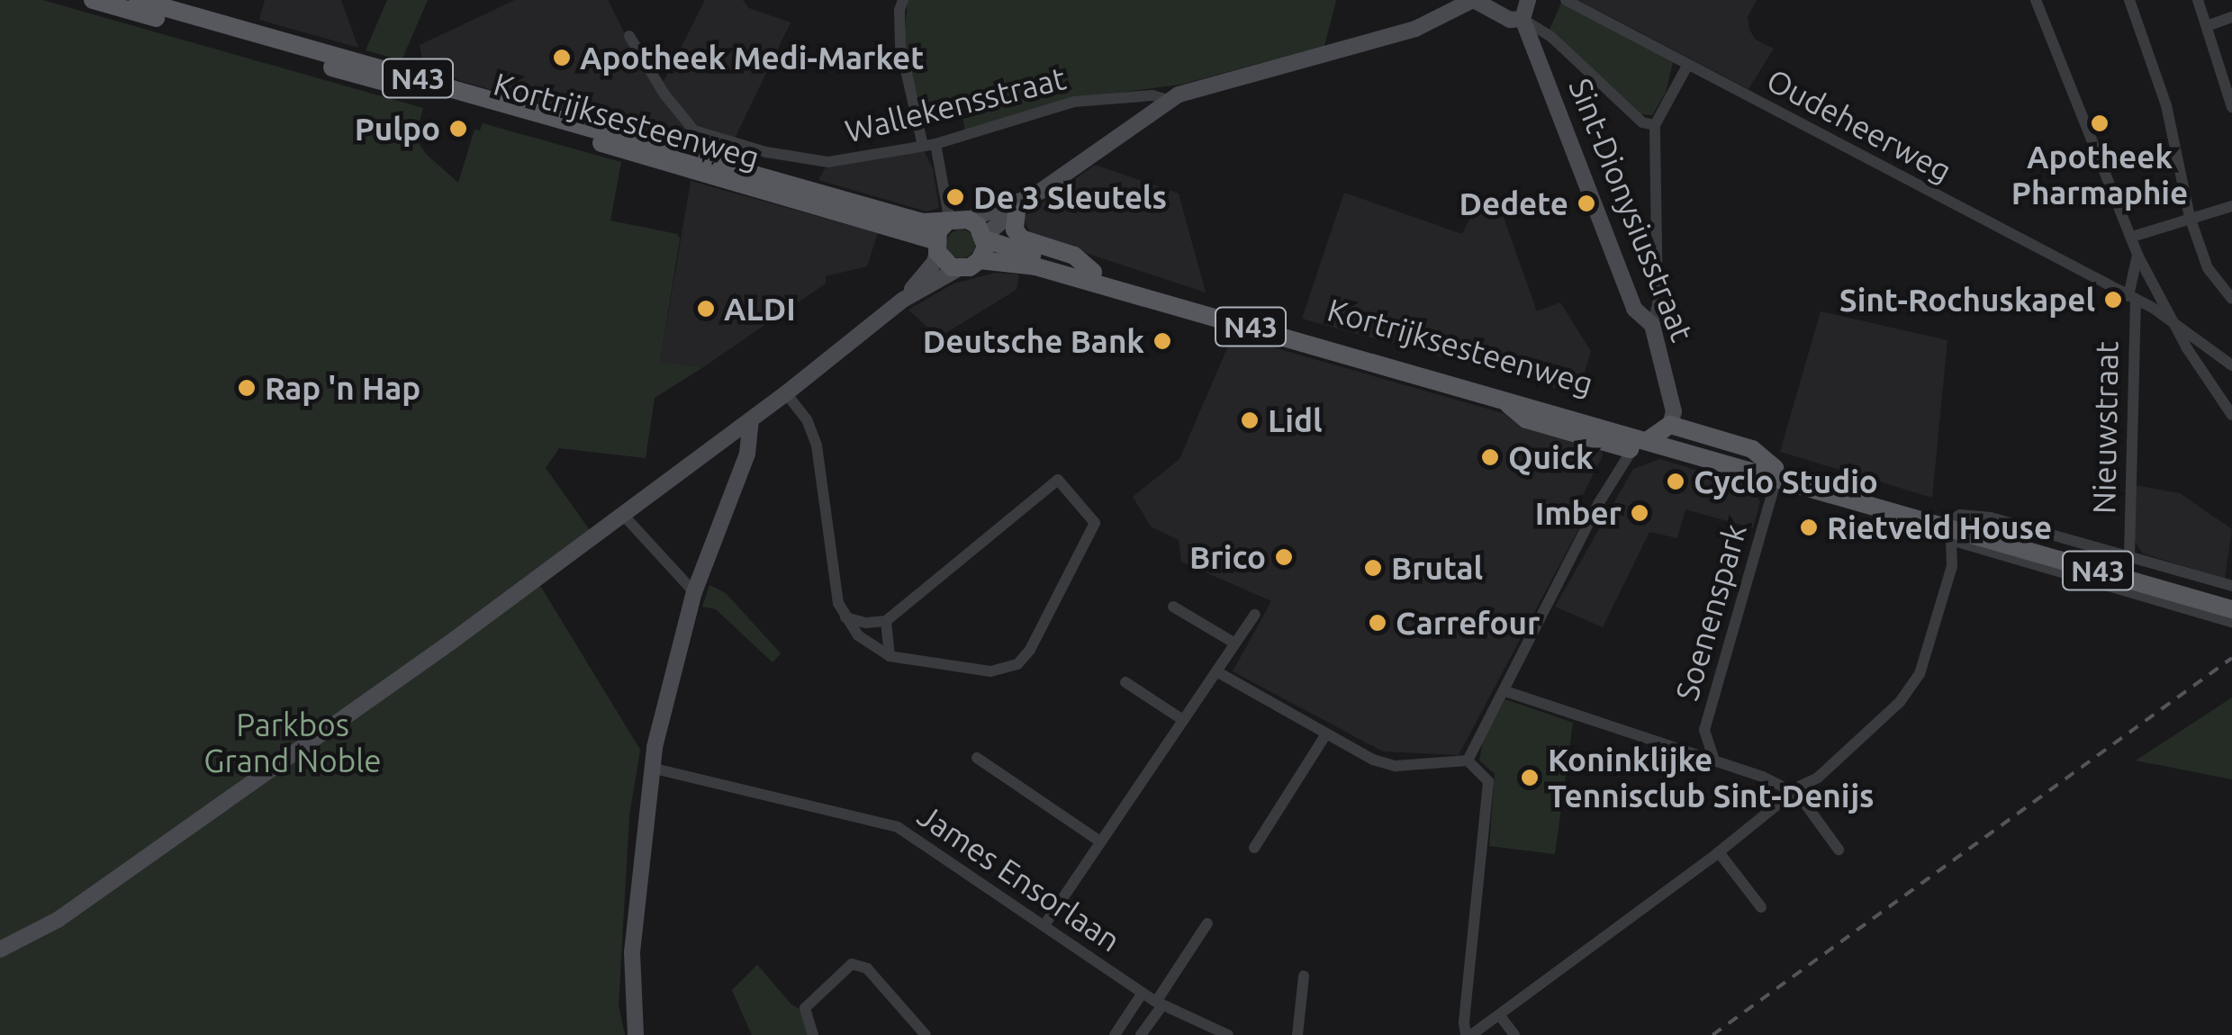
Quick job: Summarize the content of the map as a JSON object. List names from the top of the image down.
{
  "streets": {
    "main road": ["N43", "Kortrijksesteenweg"],
    "street": [
      "Wallekensstraat",
      "Oudeheerweg",
      "Sint-Dionysiusstraat",
      "Nieuwstraat",
      "Soenenspark",
      "James Ensorlaan"
    ]
  },
  "crossings": [
    ["N43", "Kortrijksesteenweg"],
    ["Kortrijksesteenweg", "Sint-Dionysiusstraat"],
    ["Kortrijksesteenweg", "Nieuwstraat"],
    ["Kortrijksesteenweg", "Soenenspark"],
    ["Oudeheerweg", "Nieuwstraat"]
  ],
  "parks": ["Parkbos Grand Noble"],
  "places": [
    "Apotheek Medi-Market",
    "Apotheek Pharmaphie",
    "Pulpo",
    "De 3 Sleutels",
    "Dedete",
    "Sint-Rochuskapel",
    "ALDI",
    "Deutsche Bank",
    "Rap 'n Hap",
    "Lidl",
    "Quick",
    "Cyclo Studio",
    "Imber",
    "Rietveld House",
    "Brico",
    "Brutal",
    "Carrefour",
    "Koninklijke Tennisclub Sint-Denijs"
  ]
}
